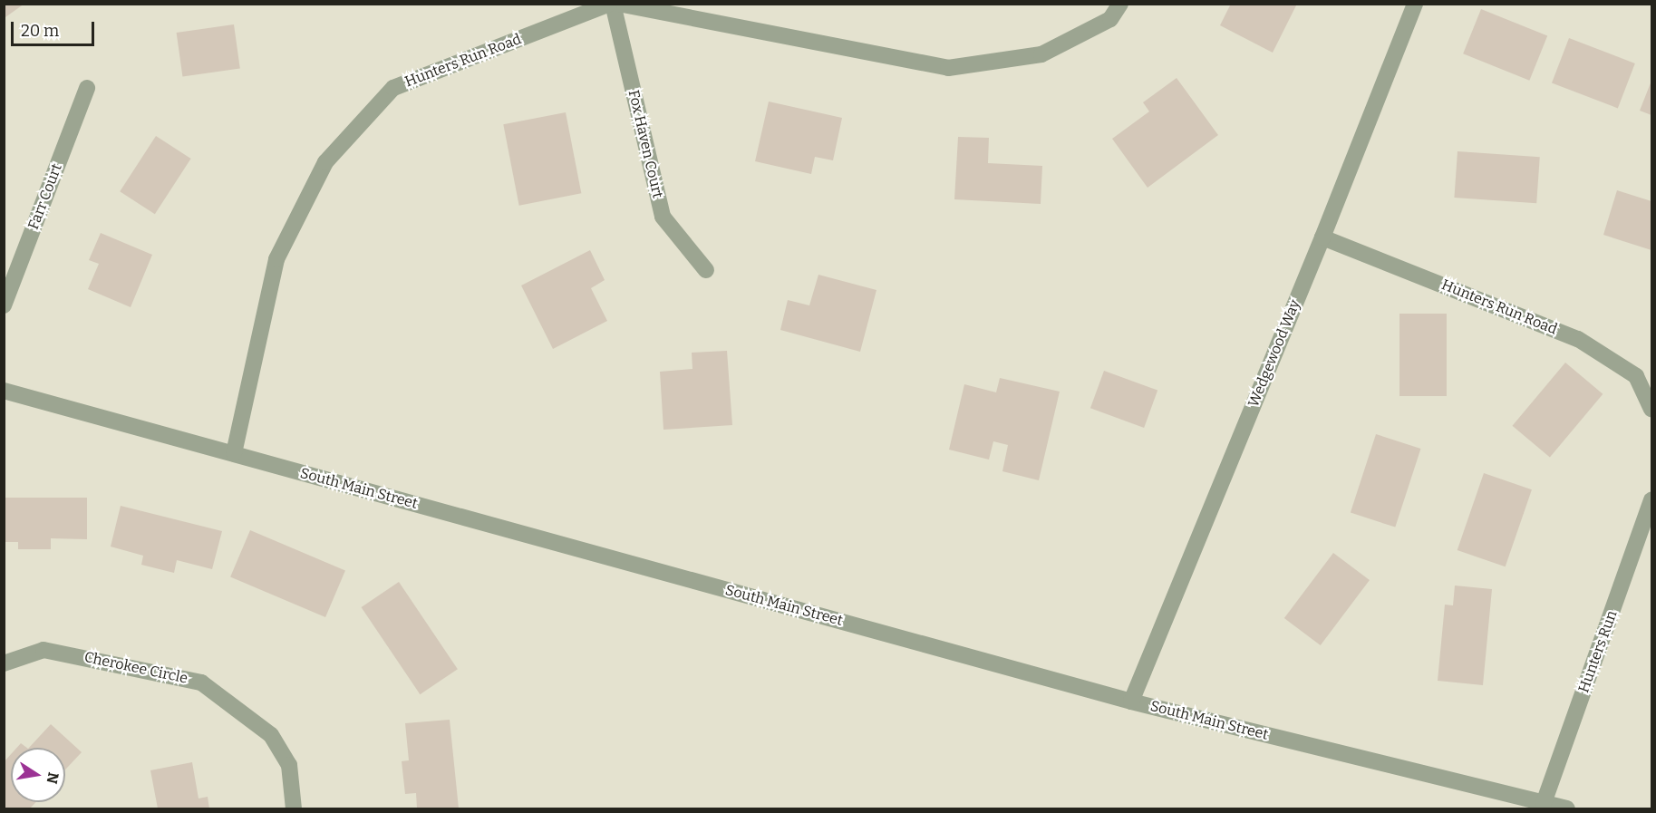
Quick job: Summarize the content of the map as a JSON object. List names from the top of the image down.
{
  "streets": {
    "street": [
      "Hunters Run Road",
      "Fox Haven Court",
      "Farr Court",
      "Wedgewood Way",
      "South Main Street",
      "Hunters Run",
      "Cherokee Circle"
    ]
  },
  "crossings": [
    ["Hunters Run Road", "Fox Haven Court"],
    ["Hunters Run Road", "Wedgewood Way"],
    ["Hunters Run Road", "South Main Street"],
    ["Wedgewood Way", "South Main Street"],
    ["South Main Street", "Hunters Run"]
  ],
  "scale_bar": "20 m",
  "north": "right"
}
